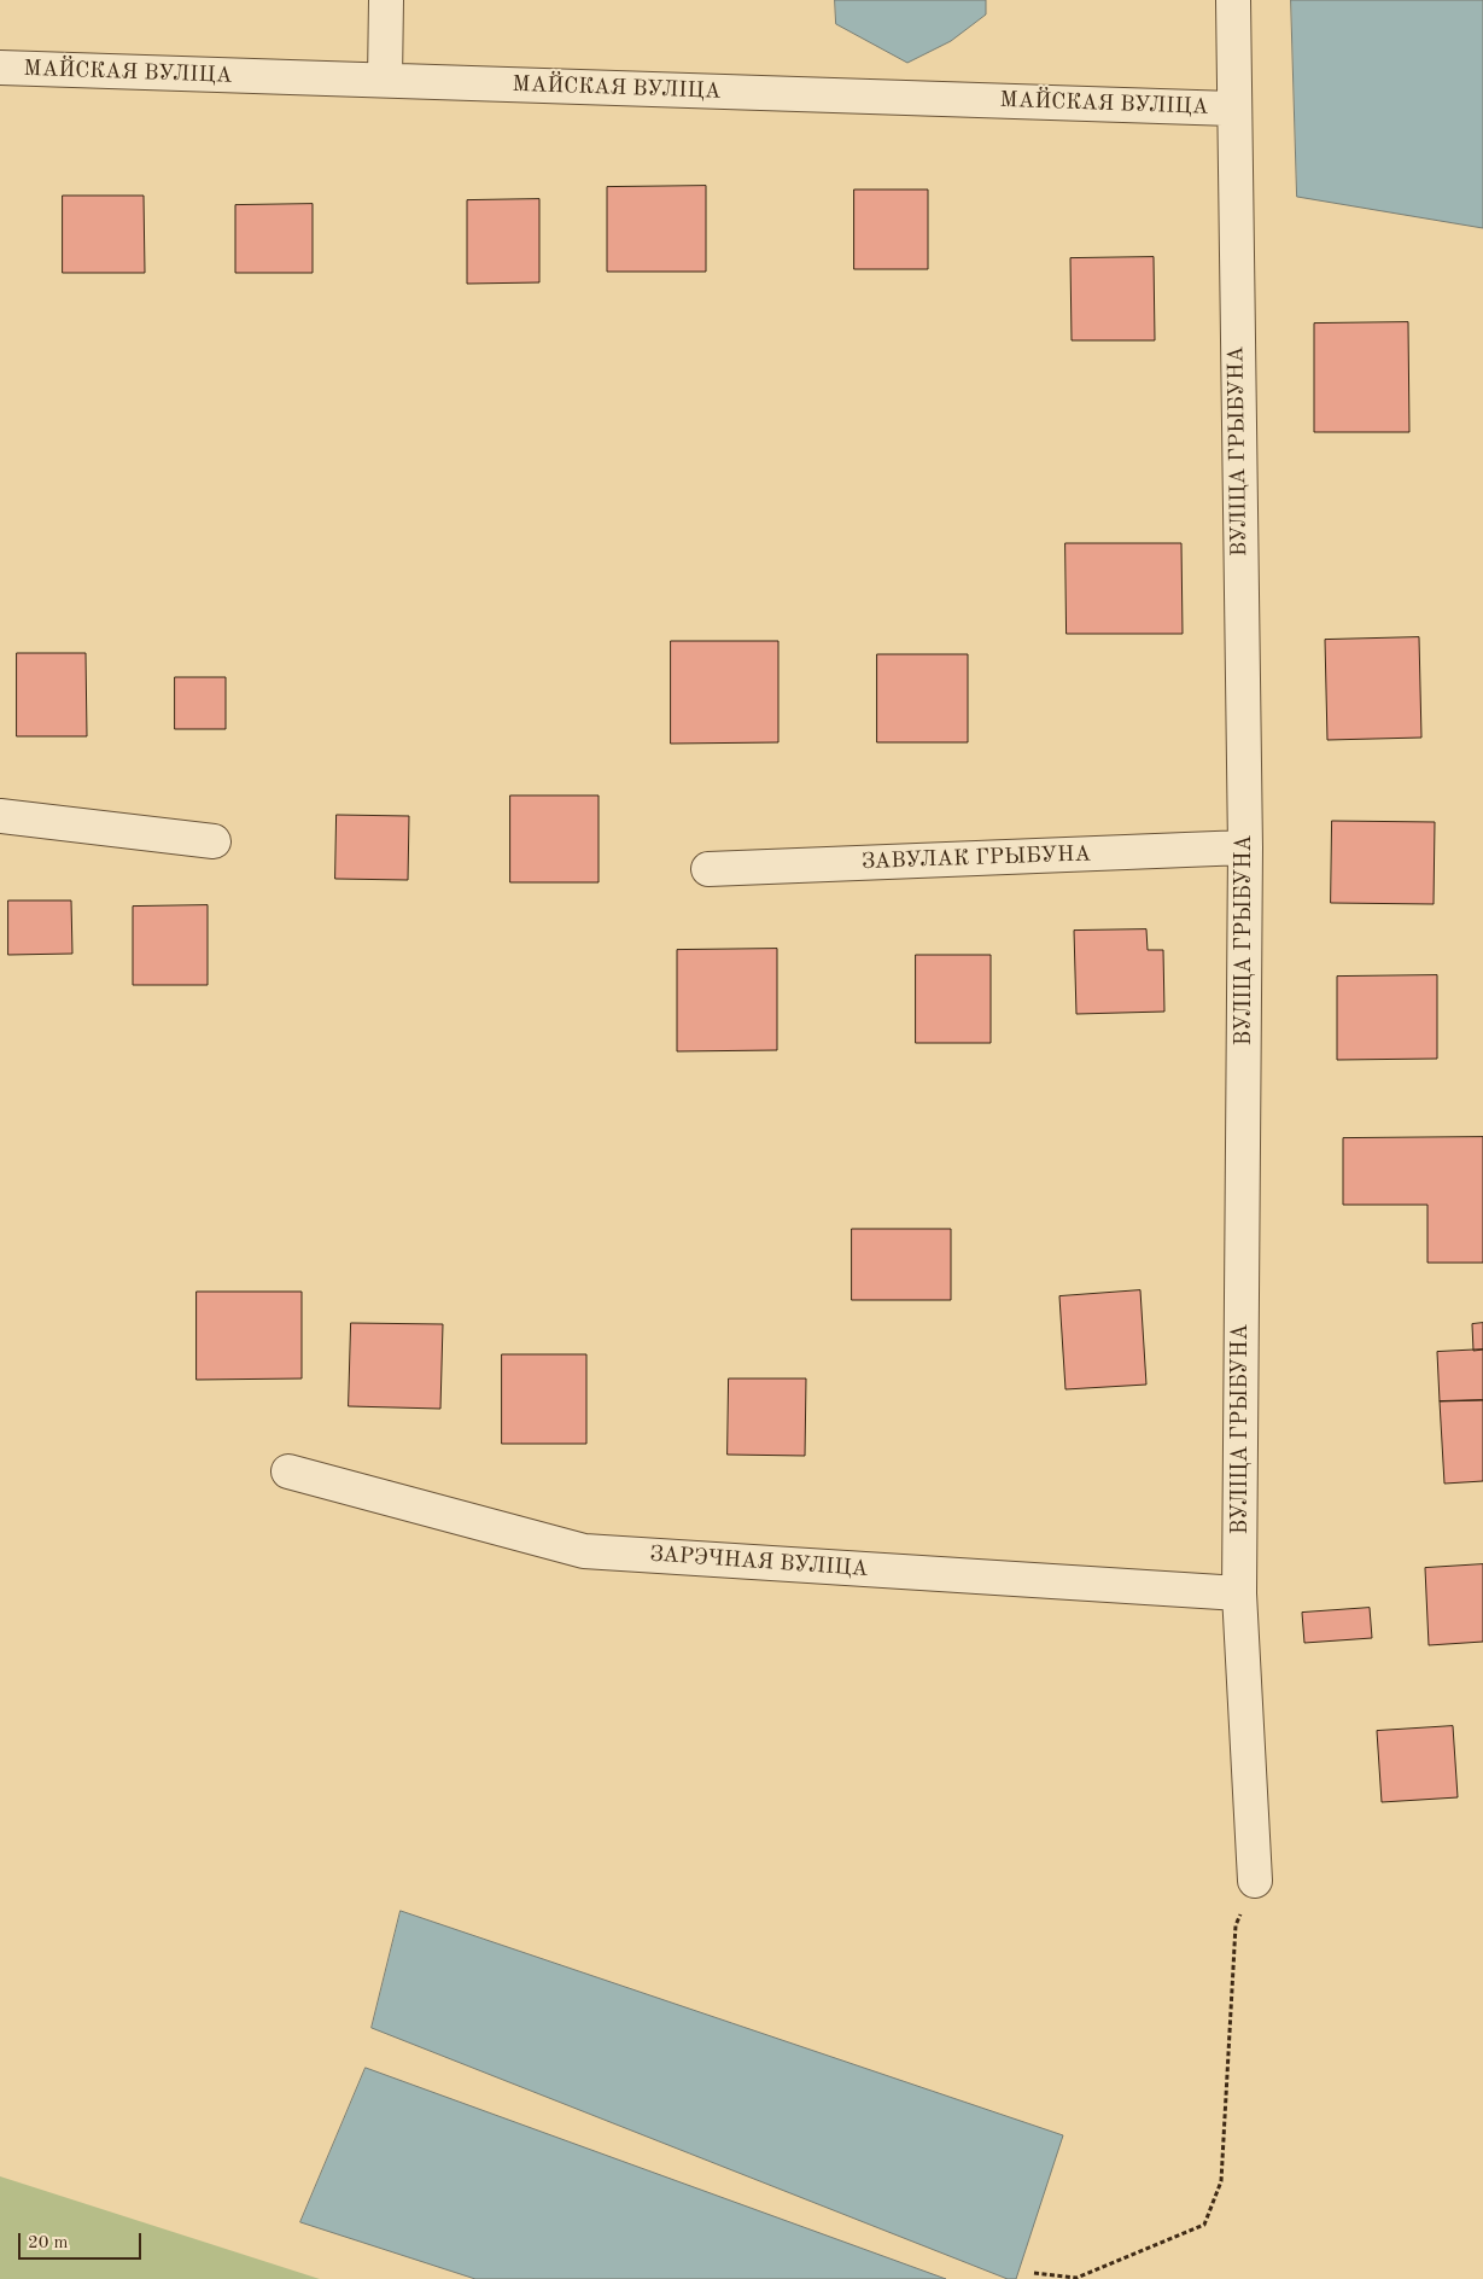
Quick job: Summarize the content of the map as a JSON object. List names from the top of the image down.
{
  "streets": {
    "street": [
      "МАЙСКАЯ ВУЛІЦА",
      "ВУЛІЦА ГРЫБУНА",
      "ЗАВУЛАК ГРЫБУНА",
      "ЗАРЭЧНАЯ ВУЛІЦА"
    ]
  },
  "crossings": [
    ["МАЙСКАЯ ВУЛІЦА", "ВУЛІЦА ГРЫБУНА"],
    ["ВУЛІЦА ГРЫБУНА", "ЗАВУЛАК ГРЫБУНА"],
    ["ВУЛІЦА ГРЫБУНА", "ЗАРЭЧНАЯ ВУЛІЦА"]
  ],
  "scale_bar": "20 m"
}
